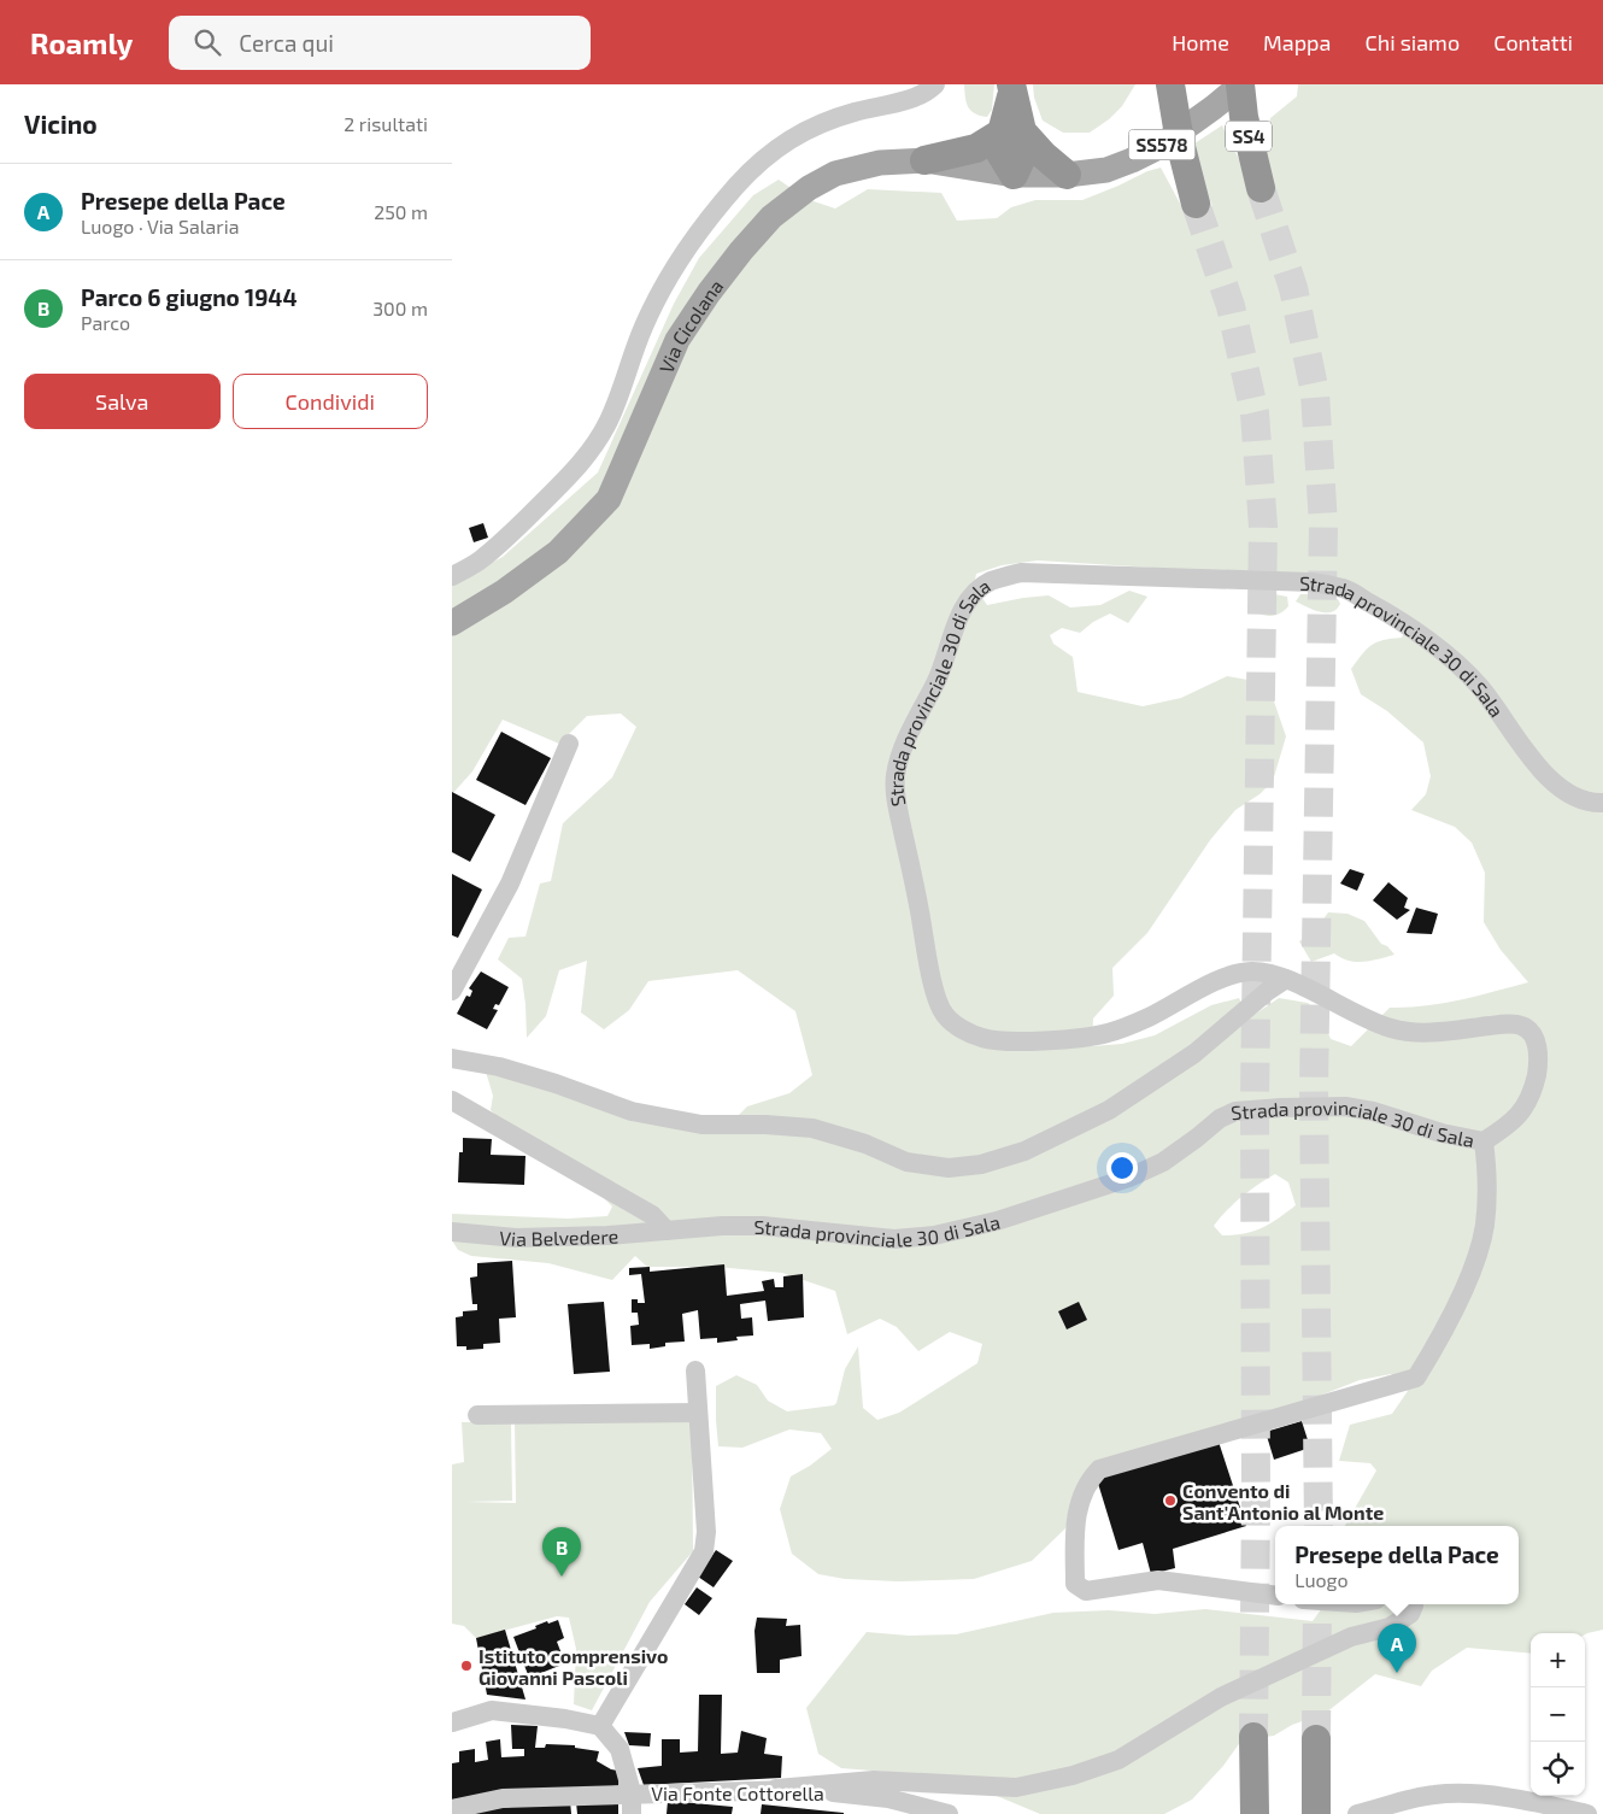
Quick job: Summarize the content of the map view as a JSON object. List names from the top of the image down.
{
  "streets": {
    "highway": ["SS4"],
    "main road": ["SS578", "Via Cicolana"],
    "street": ["Strada provinciale 30 di Sala", "Via Belvedere", "Via Fonte Cottorella"]
  },
  "crossings": [
    ["SS4", "SS578"],
    ["SS578", "Via Cicolana"],
    ["Strada provinciale 30 di Sala", "Via Belvedere"]
  ],
  "places": ["Convento di Sant'Antonio al Monte", "Istituto comprensivo Giovanni Pascoli"],
  "page": {
    "header": "Roamly",
    "search": "Cerca qui",
    "nav": [
      "Home",
      "Mappa",
      "Chi siamo",
      "Contatti"
    ],
    "heading": ["Vicino", "2 risultati"],
    "list": [
      {
        "mark": "A",
        "name": "Presepe della Pace",
        "note": "Luogo · Via Salaria",
        "value": "250 m"
      },
      {
        "mark": "B",
        "name": "Parco 6 giugno 1944",
        "note": "Parco",
        "value": "300 m"
      }
    ],
    "buttons": ["Salva", "Condividi"],
    "popup": ["Presepe della Pace", "Luogo"],
    "pins": ["B", "A"],
    "map_buttons": ["+", "−"]
  }
}
